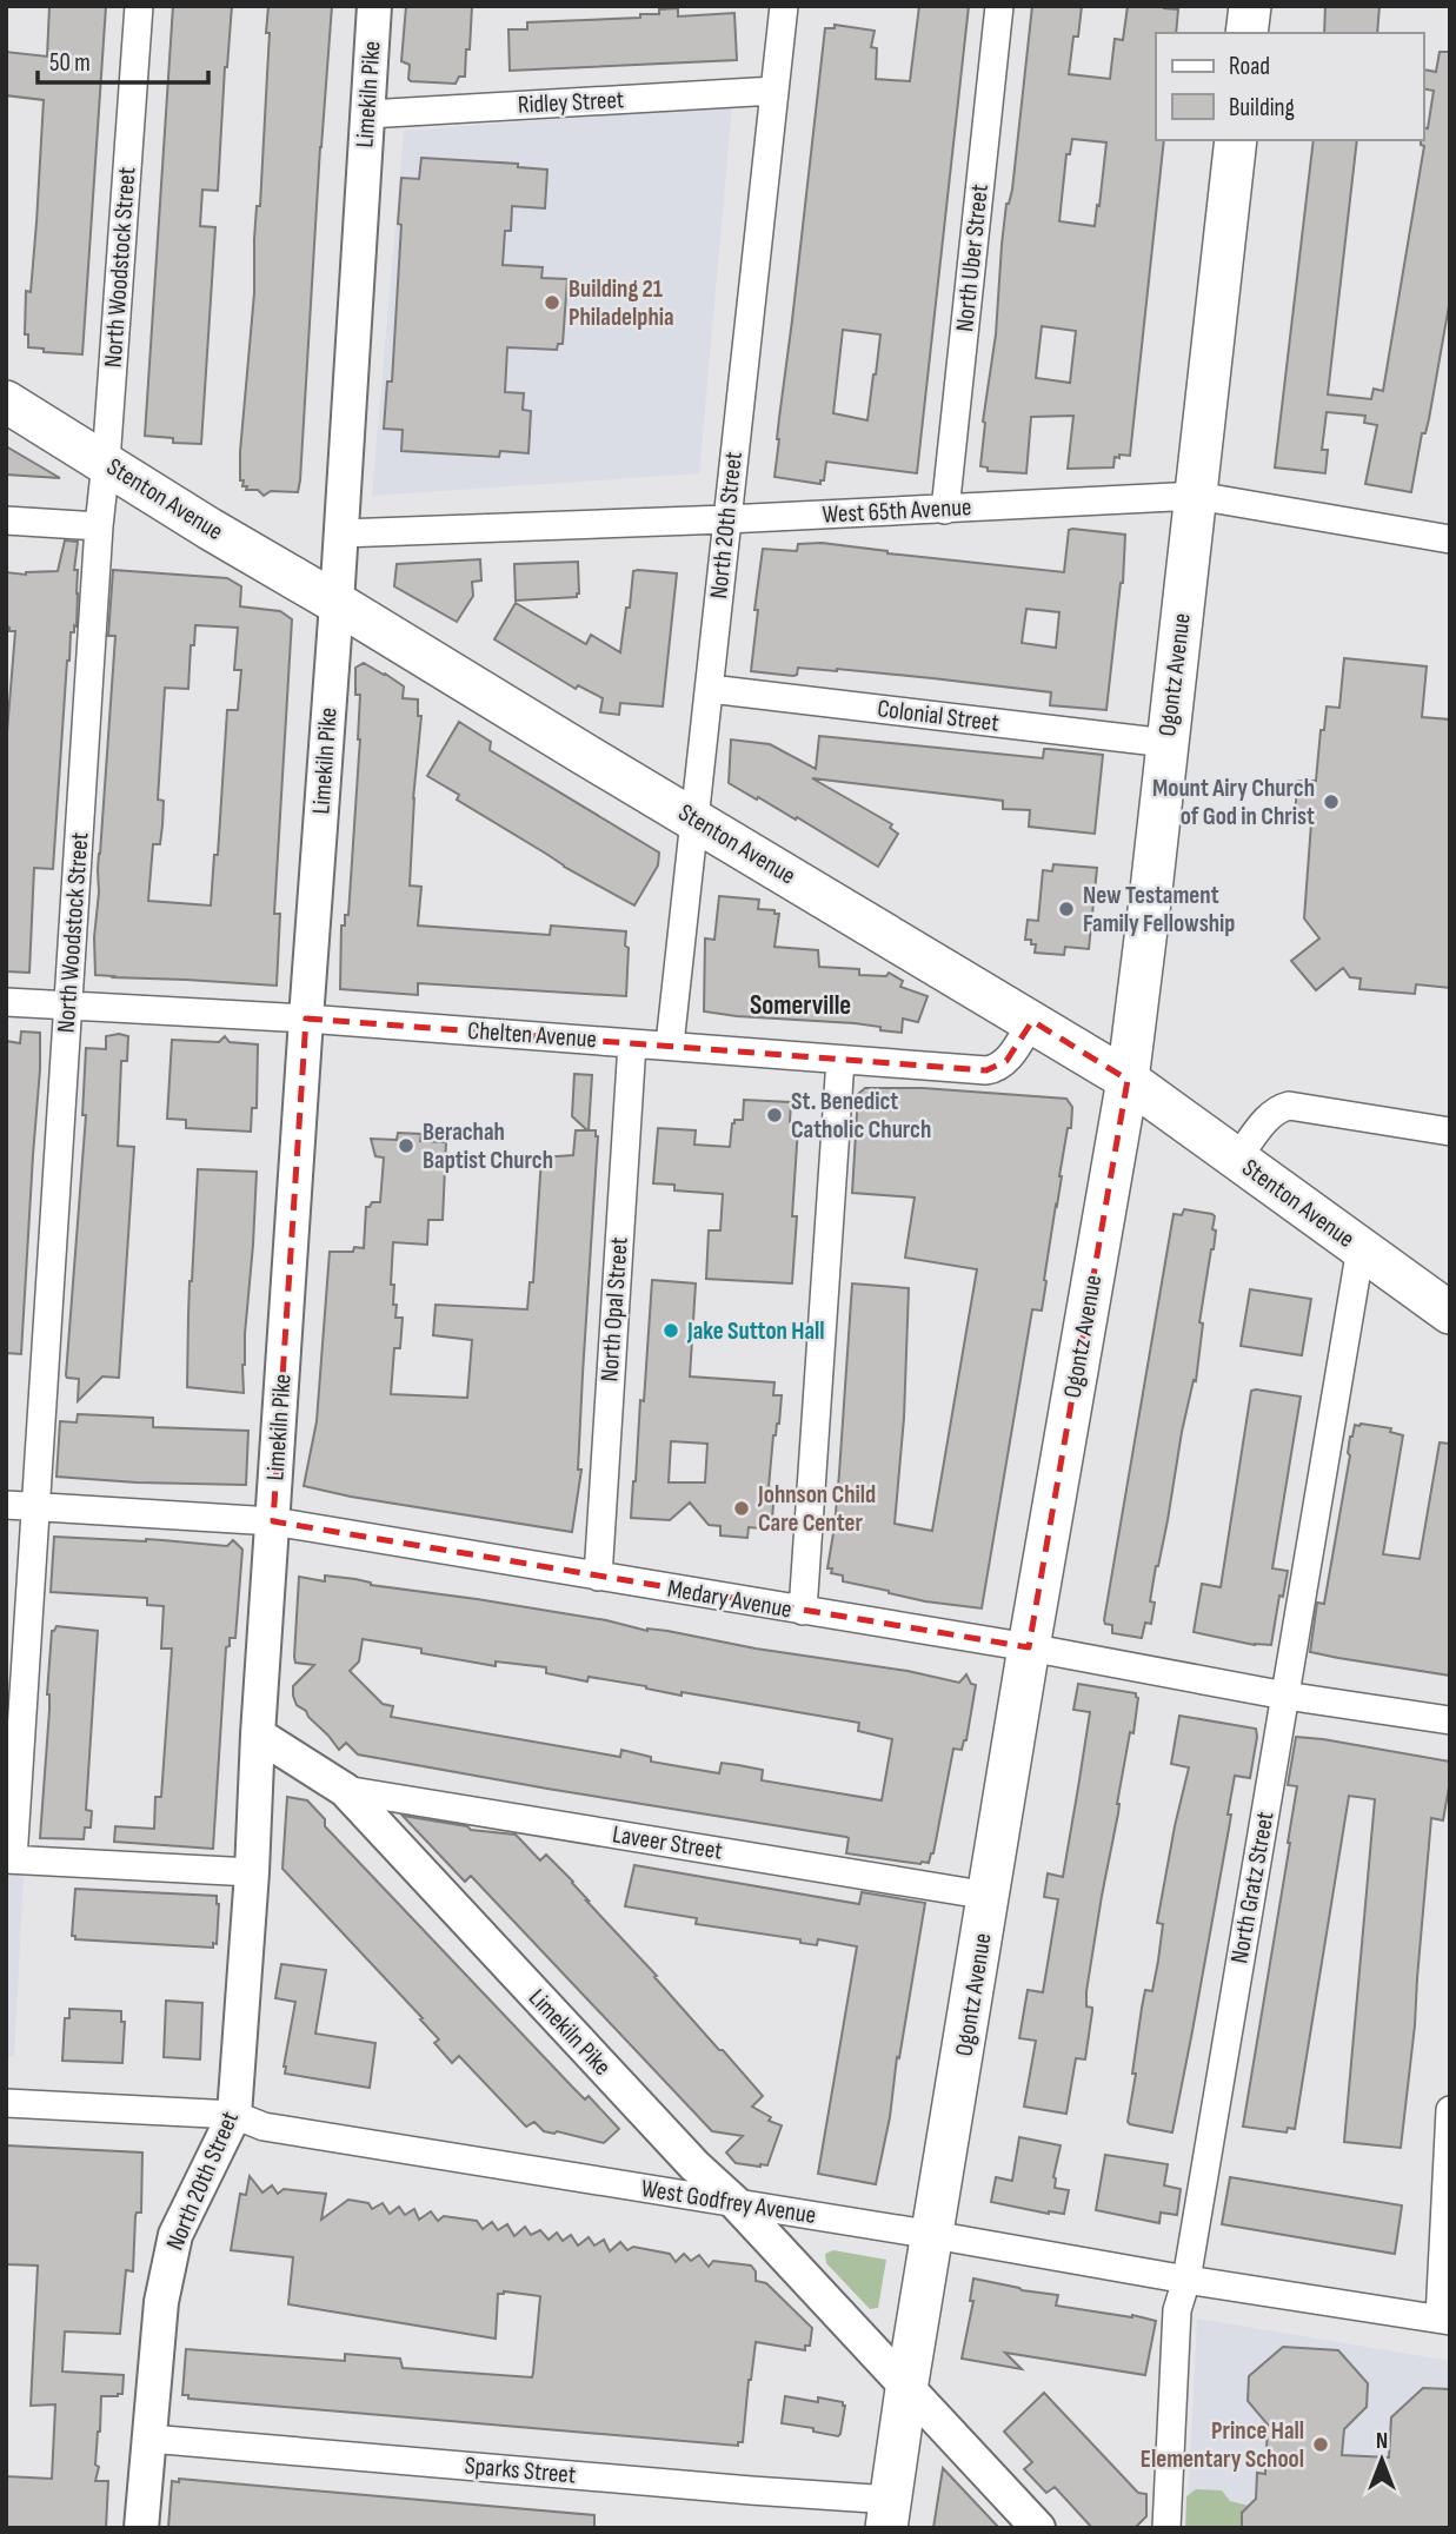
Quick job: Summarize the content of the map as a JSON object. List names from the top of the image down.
{
  "streets": {
    "main road": ["Stenton Avenue", "Ogontz Avenue"],
    "street": [
      "Limekiln Pike",
      "Ridley Street",
      "North Uber Street",
      "North Woodstock Street",
      "West 65th Avenue",
      "North 20th Street",
      "Colonial Street",
      "Chelten Avenue",
      "North Opal Street",
      "Medary Avenue",
      "Laveer Street",
      "North Gratz Street",
      "West Godfrey Avenue",
      "Sparks Street"
    ]
  },
  "crossings": [
    ["Limekiln Pike", "Ridley Street"],
    ["Limekiln Pike", "Stenton Avenue"],
    ["Limekiln Pike", "West 65th Avenue"],
    ["Limekiln Pike", "North 20th Street"],
    ["Limekiln Pike", "Ogontz Avenue"],
    ["Limekiln Pike", "Chelten Avenue"],
    ["Limekiln Pike", "Medary Avenue"],
    ["Limekiln Pike", "Laveer Street"],
    ["Limekiln Pike", "West Godfrey Avenue"],
    ["Ridley Street", "North 20th Street"],
    ["North Uber Street", "West 65th Avenue"],
    ["North Woodstock Street", "Stenton Avenue"],
    ["North Woodstock Street", "Chelten Avenue"],
    ["North Woodstock Street", "Medary Avenue"],
    ["Stenton Avenue", "North 20th Street"],
    ["Stenton Avenue", "Ogontz Avenue"],
    ["Stenton Avenue", "Chelten Avenue"],
    ["Stenton Avenue", "North Gratz Street"],
    ["West 65th Avenue", "North 20th Street"],
    ["West 65th Avenue", "Ogontz Avenue"],
    ["North 20th Street", "Colonial Street"],
    ["North 20th Street", "Chelten Avenue"],
    ["North 20th Street", "West Godfrey Avenue"],
    ["North 20th Street", "Sparks Street"],
    ["Ogontz Avenue", "Colonial Street"],
    ["Ogontz Avenue", "Medary Avenue"],
    ["Ogontz Avenue", "Laveer Street"],
    ["Ogontz Avenue", "West Godfrey Avenue"],
    ["Ogontz Avenue", "Sparks Street"],
    ["Chelten Avenue", "North Opal Street"],
    ["North Opal Street", "Medary Avenue"],
    ["Medary Avenue", "North Gratz Street"],
    ["North Gratz Street", "West Godfrey Avenue"]
  ],
  "districts": ["Somerville"],
  "places": [
    "Building 21 Philadelphia",
    "Mount Airy Church of God in Christ",
    "New Testament Family Fellowship",
    "St. Benedict Catholic Church",
    "Berachah Baptist Church",
    "Jake Sutton Hall",
    "Johnson Child Care Center",
    "Prince Hall Elementary School"
  ],
  "legend": ["Road", "Building"],
  "scale_bar": "50 m",
  "north": "top"
}
